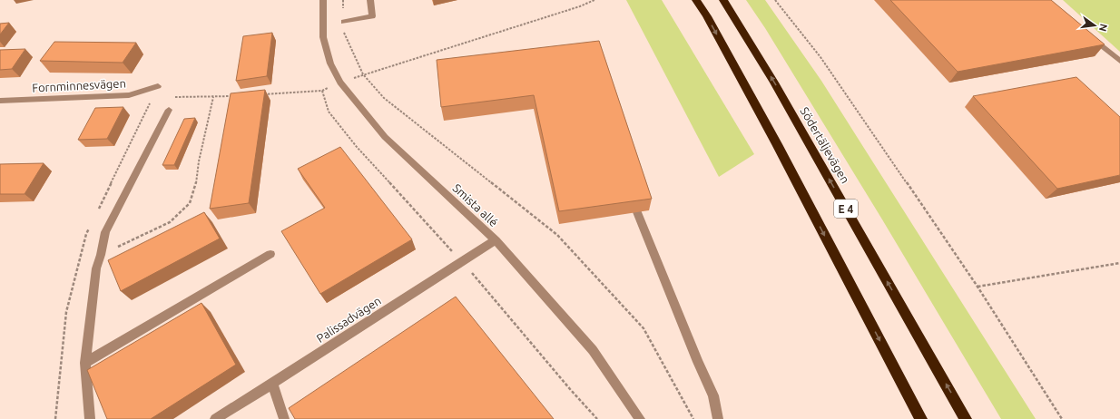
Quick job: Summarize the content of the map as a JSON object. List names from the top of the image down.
{
  "streets": {
    "highway": ["Södertäljevägen", "E 4"],
    "street": ["Fornminnesvägen", "Smista allé", "Palissadvägen"]
  },
  "crossings": [
    ["Smista allé", "Palissadvägen"]
  ],
  "north": "right"
}
